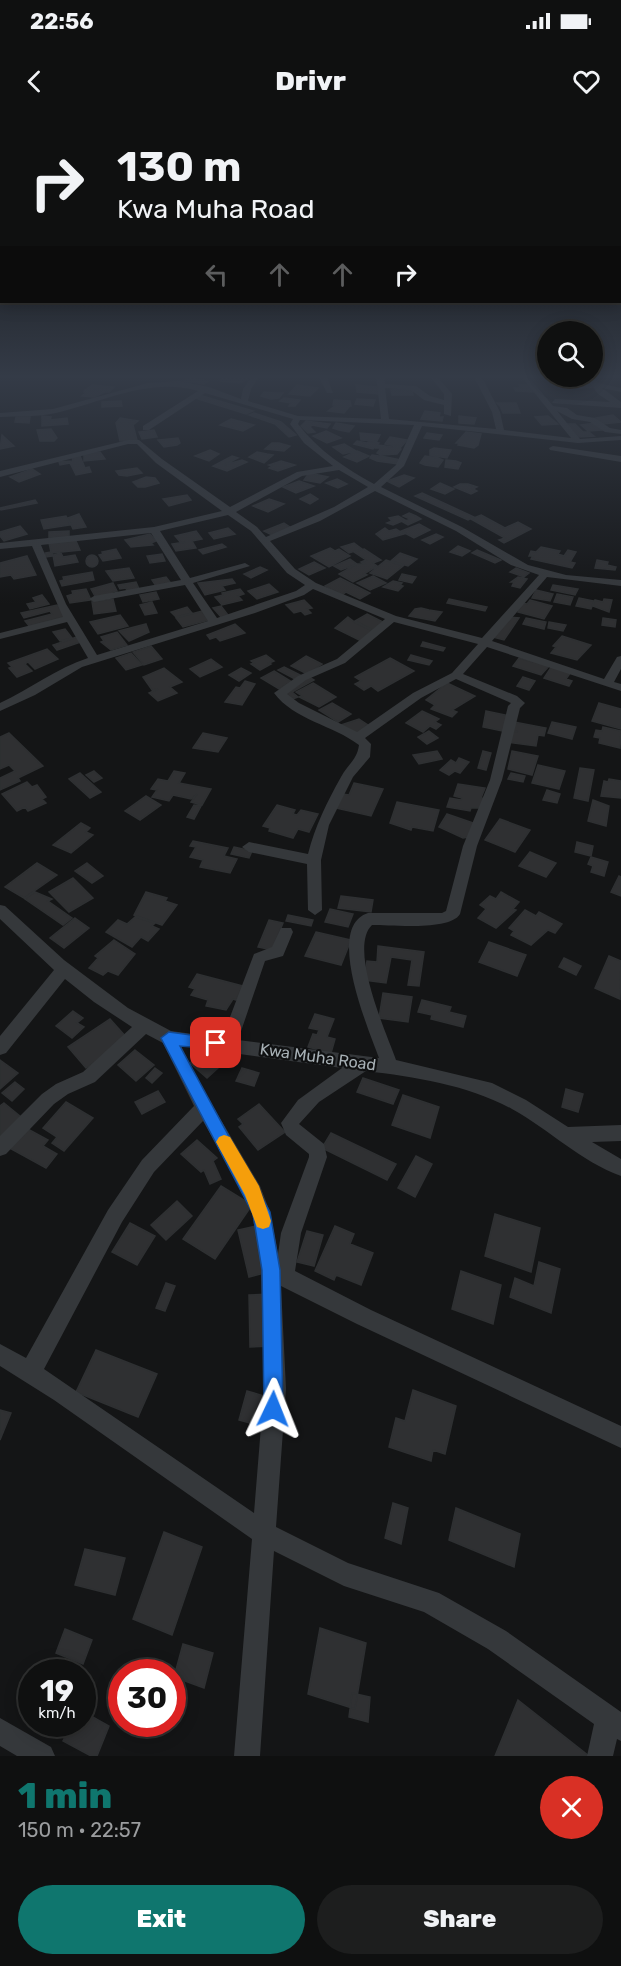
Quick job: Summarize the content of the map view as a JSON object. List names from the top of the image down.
{
  "streets": {
    "street": ["Kwa Muha Road"]
  },
  "page": {
    "status": "22:56",
    "header": "Drivr",
    "turn": ["130 m", "Kwa Muha Road"],
    "speed": "19 km/h",
    "limit": "30",
    "heading": ["1 min", "150 m · 22:57"],
    "buttons": ["Exit", "Share"]
  }
}
